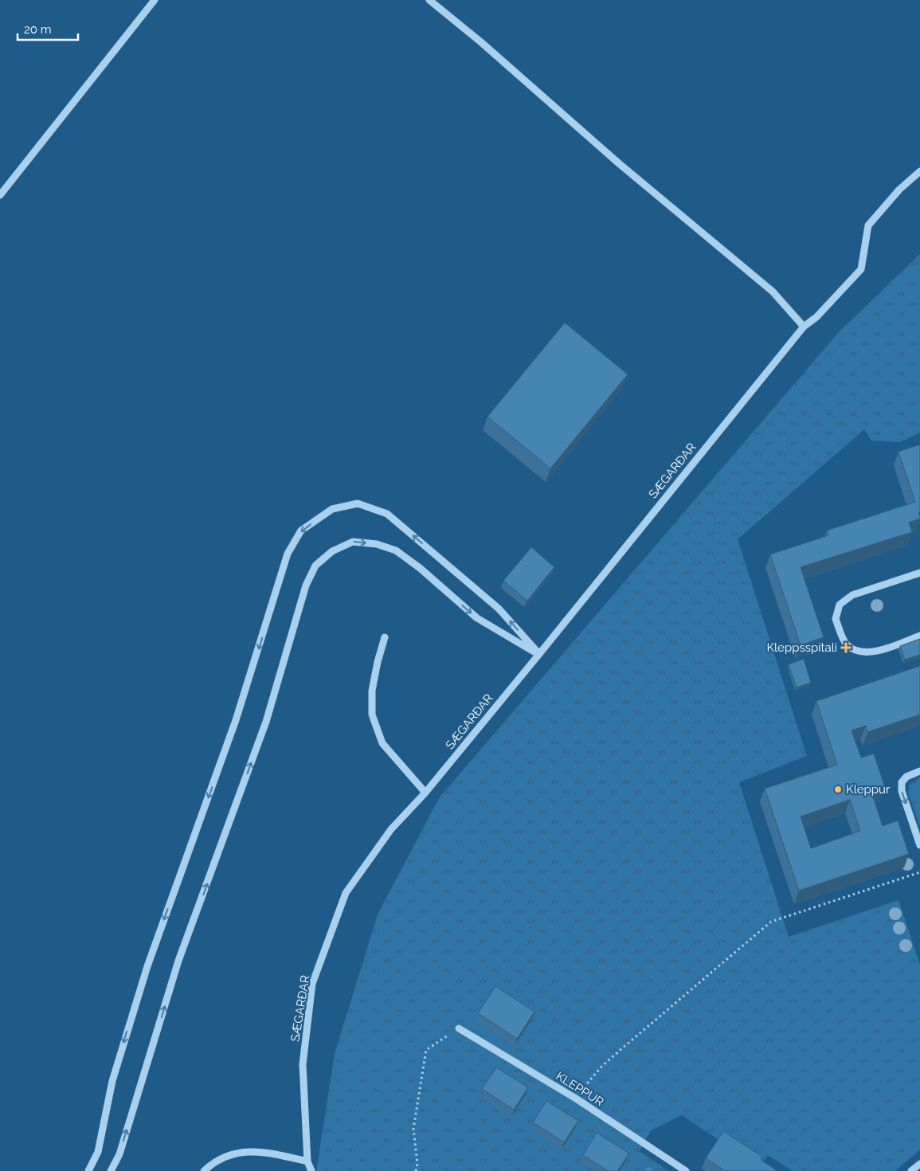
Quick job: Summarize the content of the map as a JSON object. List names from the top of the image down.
{
  "streets": {
    "street": ["SÆGARÐAR", "KLEPPUR"]
  },
  "places": {
    "health": ["Kleppsspítali"],
    "other": ["Kleppur"]
  },
  "scale_bar": "20 m"
}
